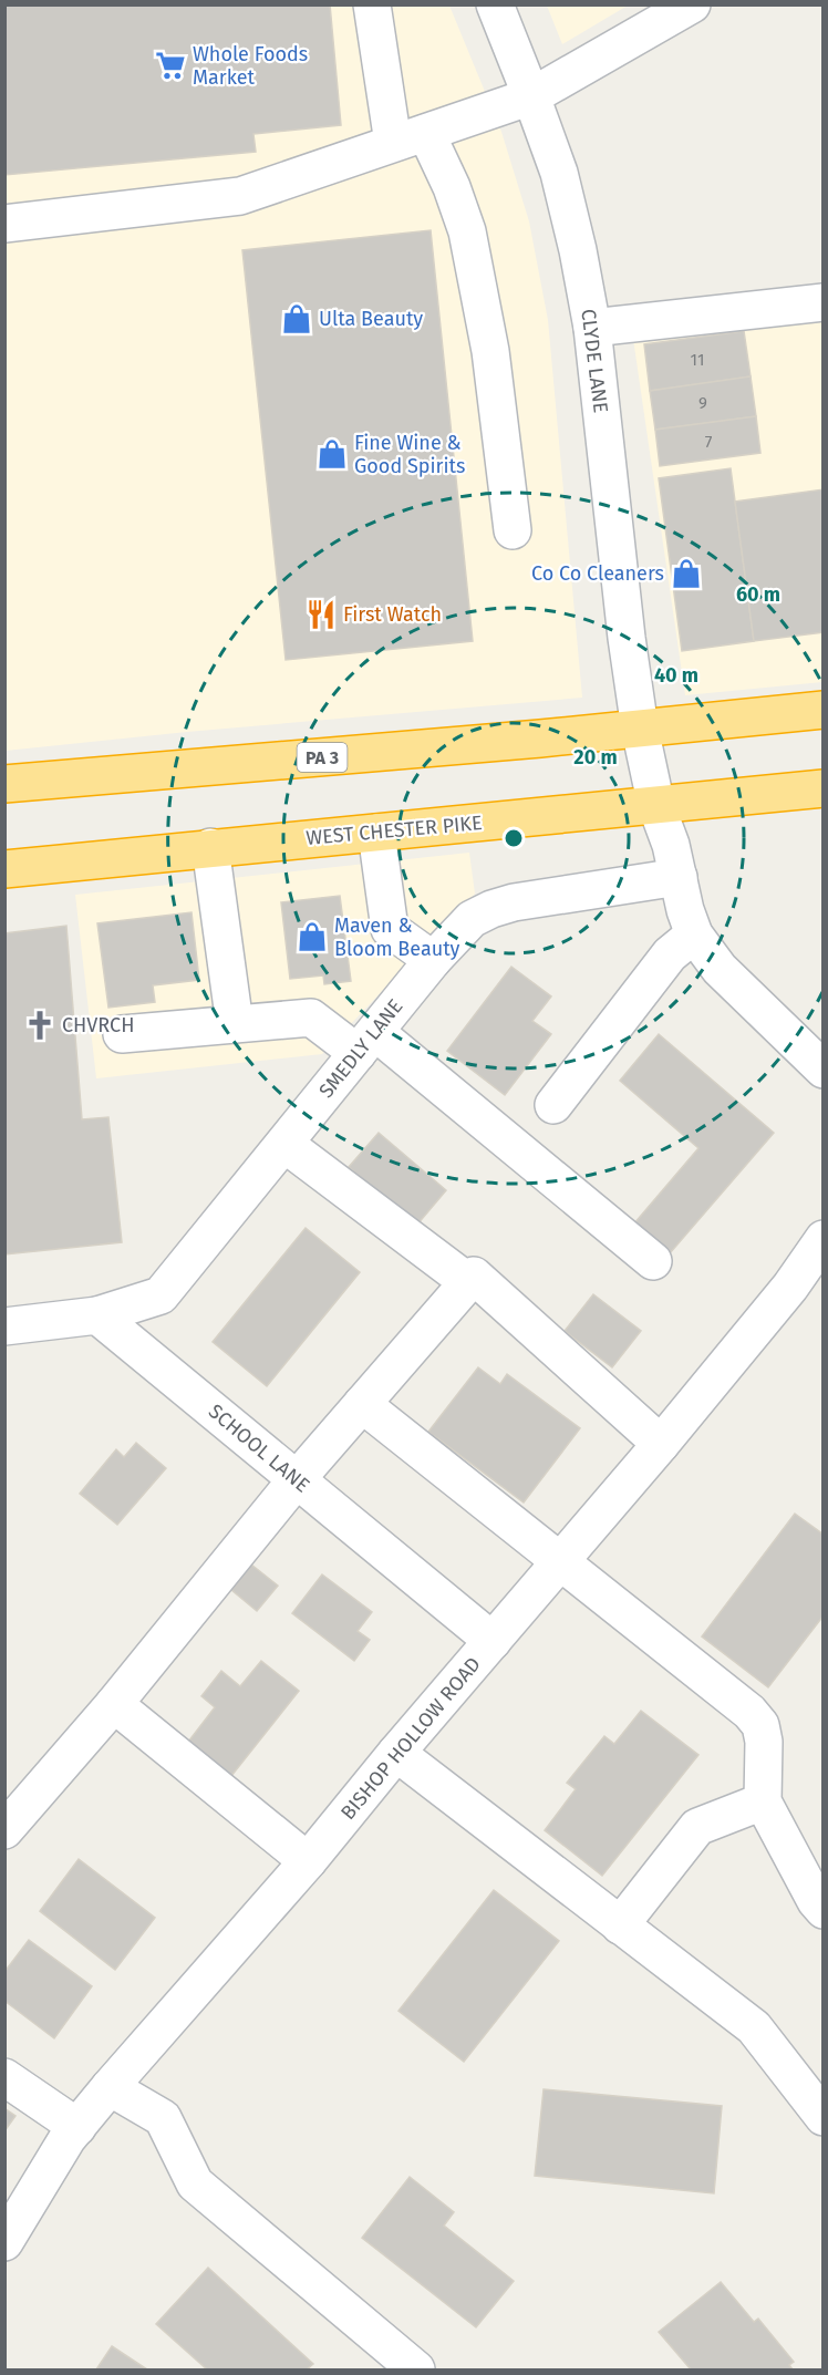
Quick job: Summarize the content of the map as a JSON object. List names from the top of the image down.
{
  "streets": {
    "highway": ["PA 3", "WEST CHESTER PIKE"],
    "street": [
      "CLYDE LANE",
      "SMEDLY LANE",
      "SCHOOL LANE",
      "BISHOP HOLLOW ROAD"
    ]
  },
  "crossings": [
    ["CLYDE LANE", "PA 3"],
    ["SMEDLY LANE", "SCHOOL LANE"],
    ["SCHOOL LANE", "BISHOP HOLLOW ROAD"]
  ],
  "places": {
    "supermarket": ["Whole Foods Market"],
    "shop": [
      "Ulta Beauty",
      "Fine Wine & Good Spirits",
      "Co Co Cleaners",
      "Maven & Bloom Beauty"
    ],
    "restaurant": ["First Watch"],
    "church": ["CHVRCH"]
  },
  "house_numbers": ["11", "9", "7"],
  "rings": ["60 m", "40 m", "20 m"]
}
